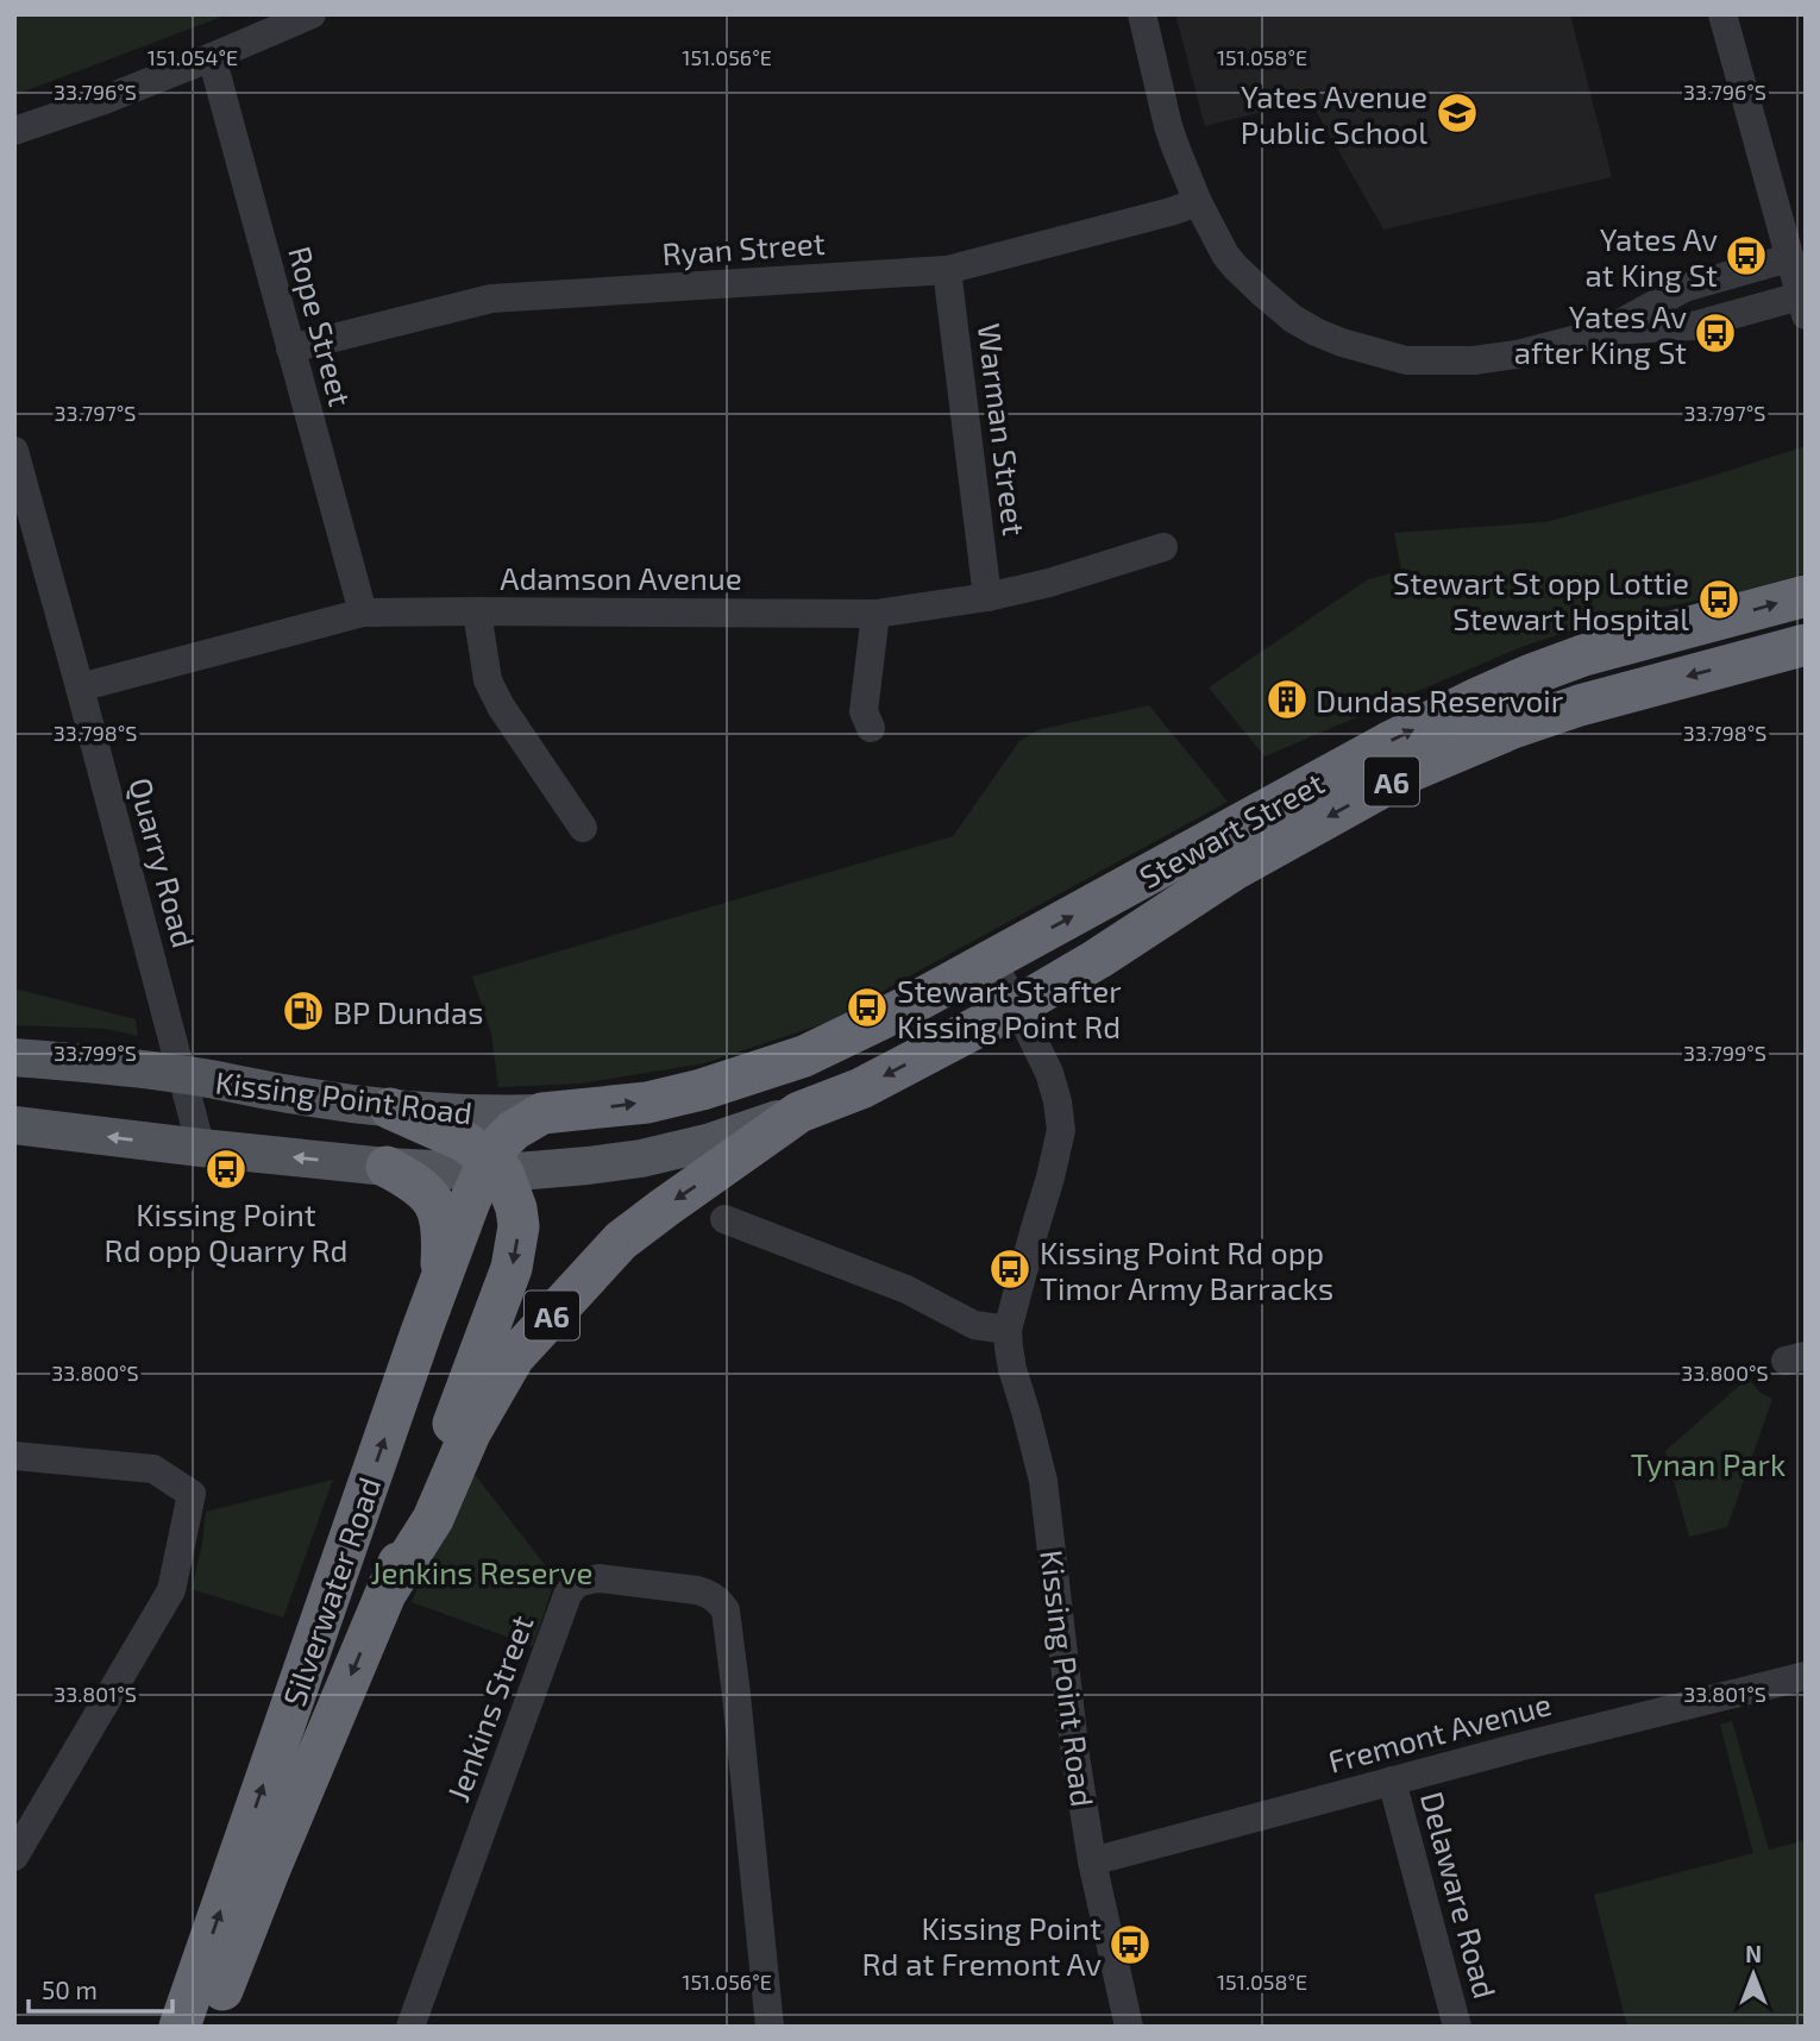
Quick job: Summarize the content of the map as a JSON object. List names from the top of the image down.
{
  "streets": {
    "highway": [
      "A6",
      "Stewart Street",
      "Kissing Point Road",
      "Silverwater Road"
    ],
    "street": [
      "Ryan Street",
      "Rope Street",
      "Warman Street",
      "Adamson Avenue",
      "Quarry Road",
      "Jenkins Street",
      "Fremont Avenue",
      "Delaware Road"
    ]
  },
  "crossings": [
    ["Ryan Street", "Rope Street"],
    ["Ryan Street", "Warman Street"],
    ["Rope Street", "Adamson Avenue"],
    ["Warman Street", "Adamson Avenue"],
    ["Adamson Avenue", "Quarry Road"],
    ["Stewart Street", "Kissing Point Road"],
    ["Quarry Road", "Kissing Point Road"],
    ["Kissing Point Road", "Silverwater Road"],
    ["Kissing Point Road", "Fremont Avenue"],
    ["Fremont Avenue", "Delaware Road"]
  ],
  "parks": ["Tynan Park", "Jenkins Reserve"],
  "places": {
    "school or university": ["Yates Avenue Public School"],
    "bus stop": [
      "Yates Av at King St",
      "Yates Av after King St",
      "Stewart St opp Lottie Stewart Hospital",
      "Stewart St after Kissing Point Rd",
      "Kissing Point Rd opp Quarry Rd",
      "Kissing Point Rd opp Timor Army Barracks",
      "Kissing Point Rd at Fremont Av"
    ],
    "building": ["Dundas Reservoir"],
    "fuel station": ["BP Dundas"]
  },
  "scale_bar": "50 m",
  "north": "top",
  "coordinates": [
    "151.054°E",
    "151.056°E",
    "151.058°E",
    "33.796°S",
    "33.797°S",
    "33.798°S",
    "33.799°S",
    "33.800°S",
    "33.801°S"
  ]
}
